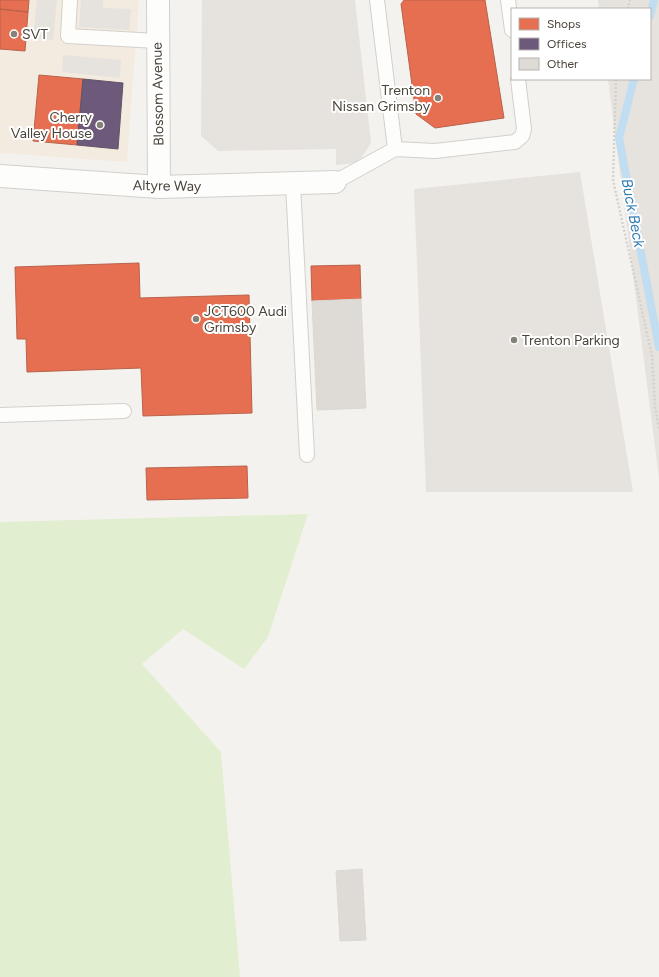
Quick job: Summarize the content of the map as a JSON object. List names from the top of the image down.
{
  "streets": {
    "street": ["Blossom Avenue", "Altyre Way"]
  },
  "crossings": [
    ["Blossom Avenue", "Altyre Way"]
  ],
  "water": ["Buck Beck"],
  "places": [
    "SVT",
    "Trenton Nissan Grimsby",
    "Cherry Valley House",
    "JCT600 Audi Grimsby",
    "Trenton Parking"
  ],
  "legend": ["Shops", "Offices", "Other"]
}
